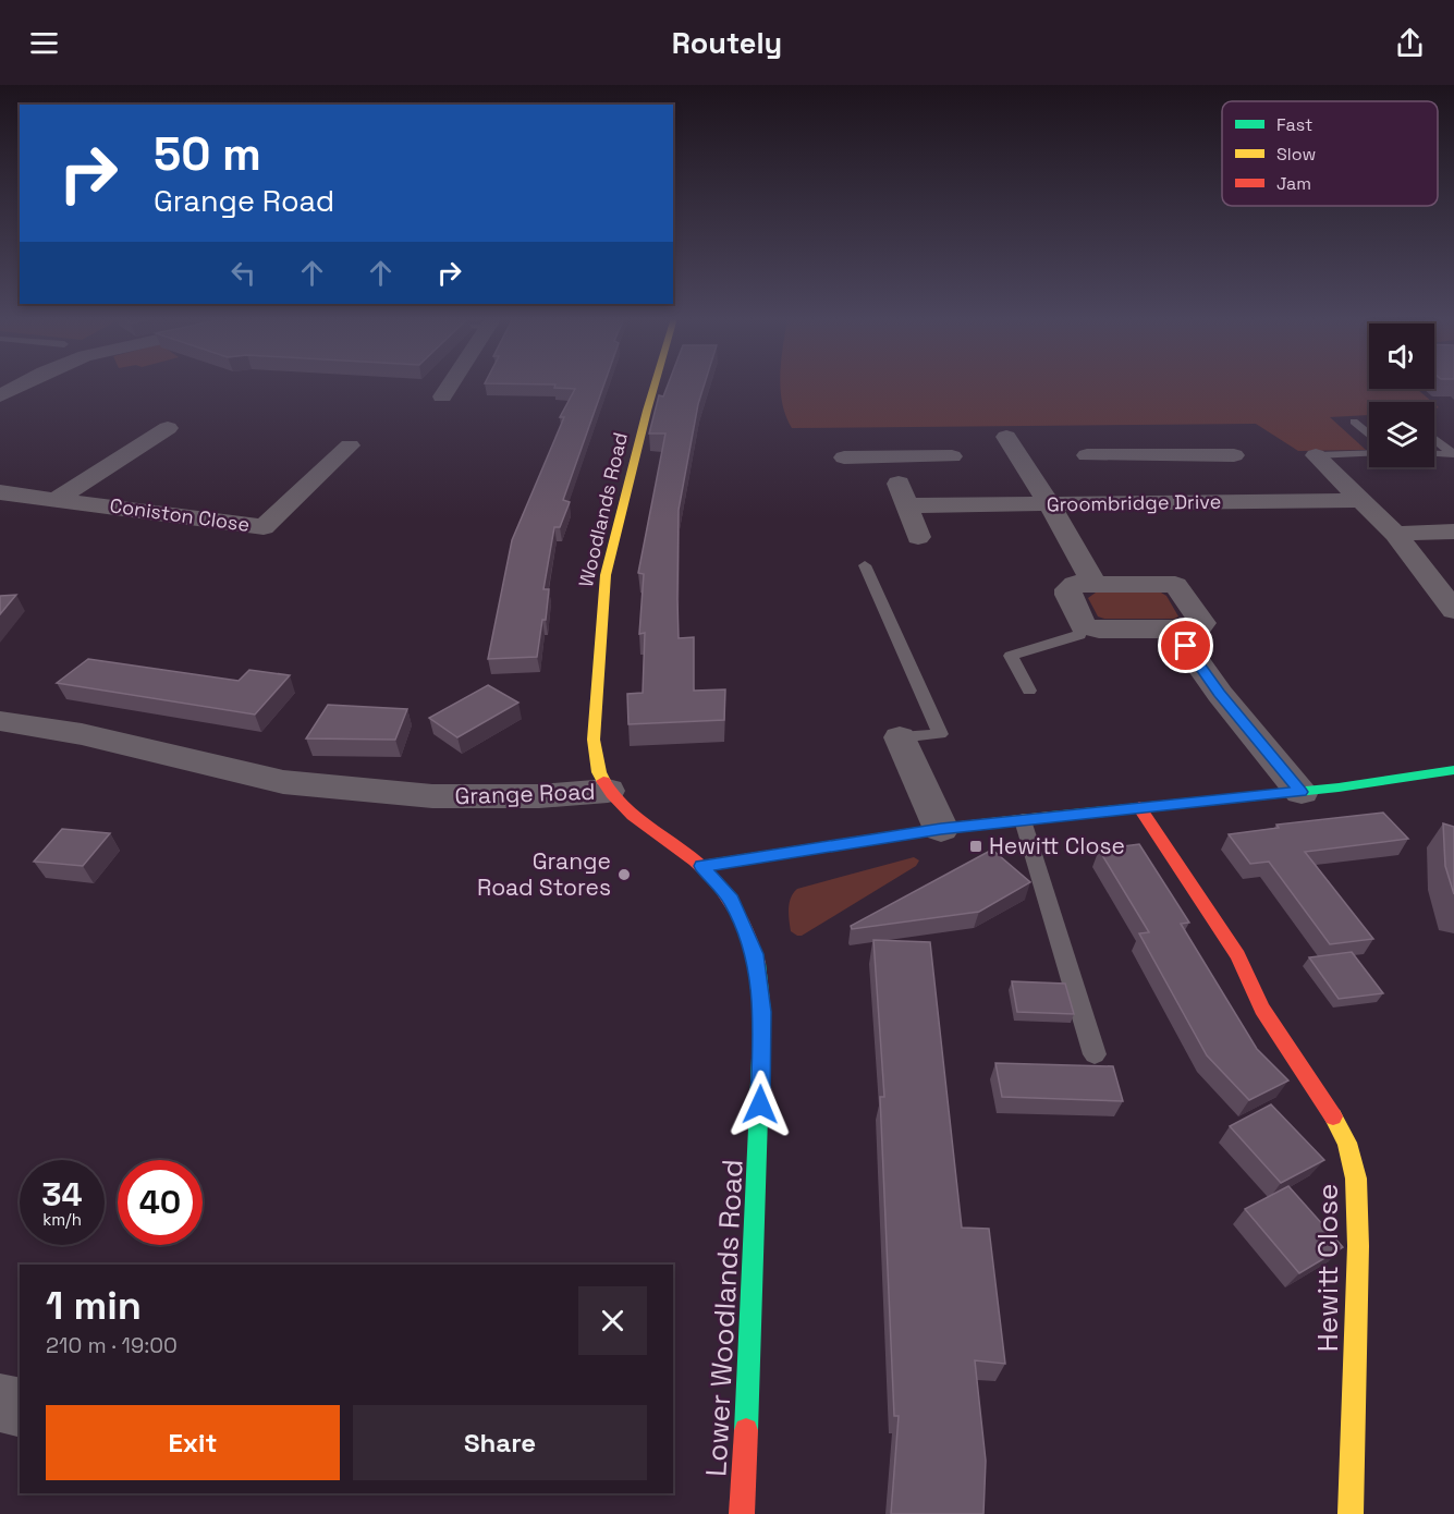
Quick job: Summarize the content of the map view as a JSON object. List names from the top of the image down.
{
  "streets": {
    "street": [
      "Groombridge Drive",
      "Woodlands Road",
      "Coniston Close",
      "Grange Road",
      "Hewitt Close",
      "Lower Woodlands Road"
    ]
  },
  "crossings": [
    ["Woodlands Road", "Grange Road"],
    ["Grange Road", "Lower Woodlands Road"]
  ],
  "places": {
    "transit": ["Hewitt Close"],
    "other": ["Grange Road Stores"]
  },
  "legend": ["Fast", "Slow", "Jam"],
  "page": {
    "header": "Routely",
    "turn": ["50 m", "Grange Road"],
    "speed": "34 km/h",
    "limit": "40",
    "heading": ["1 min", "210 m · 19:00"],
    "buttons": ["Exit", "Share"]
  }
}
